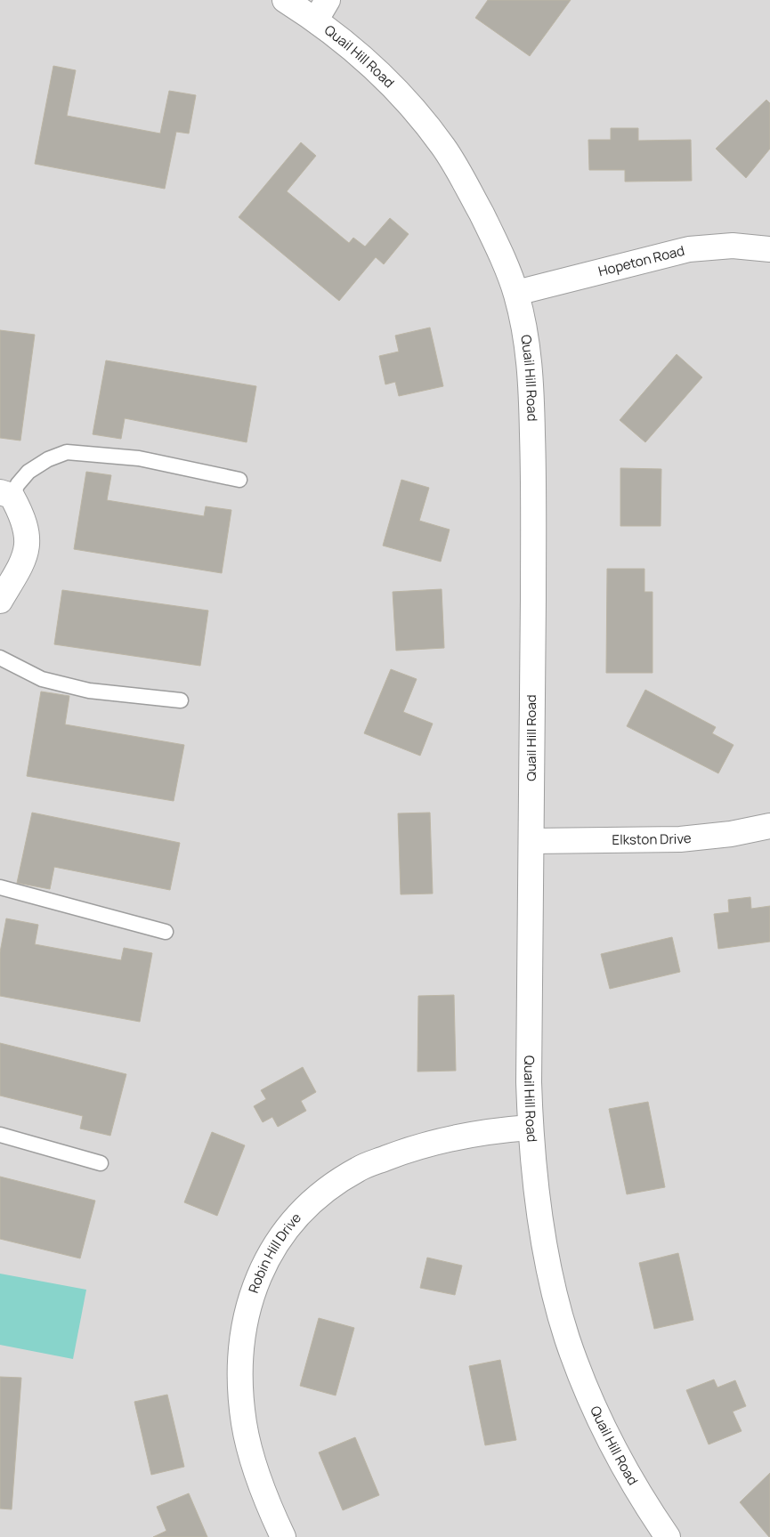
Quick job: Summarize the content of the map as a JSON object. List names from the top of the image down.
{
  "streets": {
    "street": [
      "Quail Hill Road",
      "Hopeton Road",
      "Elkston Drive",
      "Robin Hill Drive"
    ]
  },
  "crossings": [
    ["Quail Hill Road", "Hopeton Road"],
    ["Quail Hill Road", "Elkston Drive"],
    ["Quail Hill Road", "Robin Hill Drive"]
  ]
}
